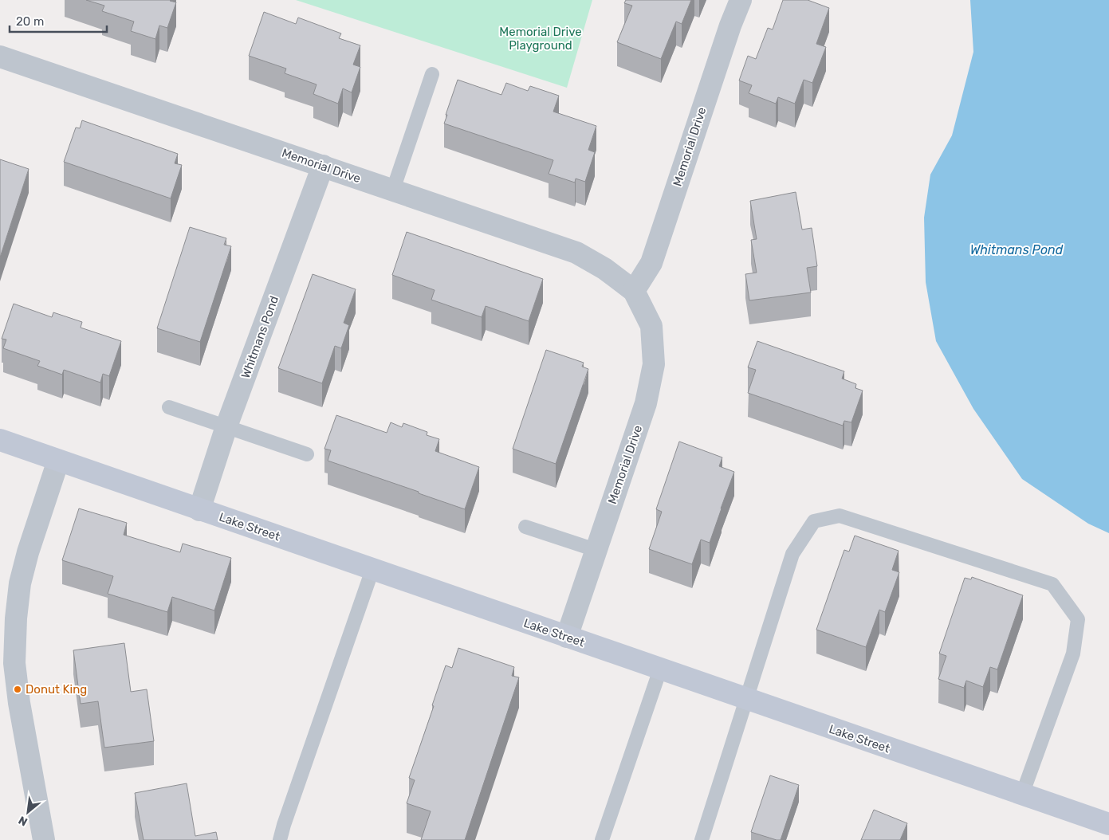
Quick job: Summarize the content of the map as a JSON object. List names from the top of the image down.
{
  "streets": {
    "street": ["Memorial Drive", "Whitmans Pond", "Lake Street"]
  },
  "crossings": [
    ["Memorial Drive", "Whitmans Pond"],
    ["Memorial Drive", "Lake Street"],
    ["Whitmans Pond", "Lake Street"]
  ],
  "water": ["Whitmans Pond"],
  "parks": ["Memorial Drive Playground"],
  "places": ["Donut King"],
  "scale_bar": "20 m",
  "north": "bottom left"
}
